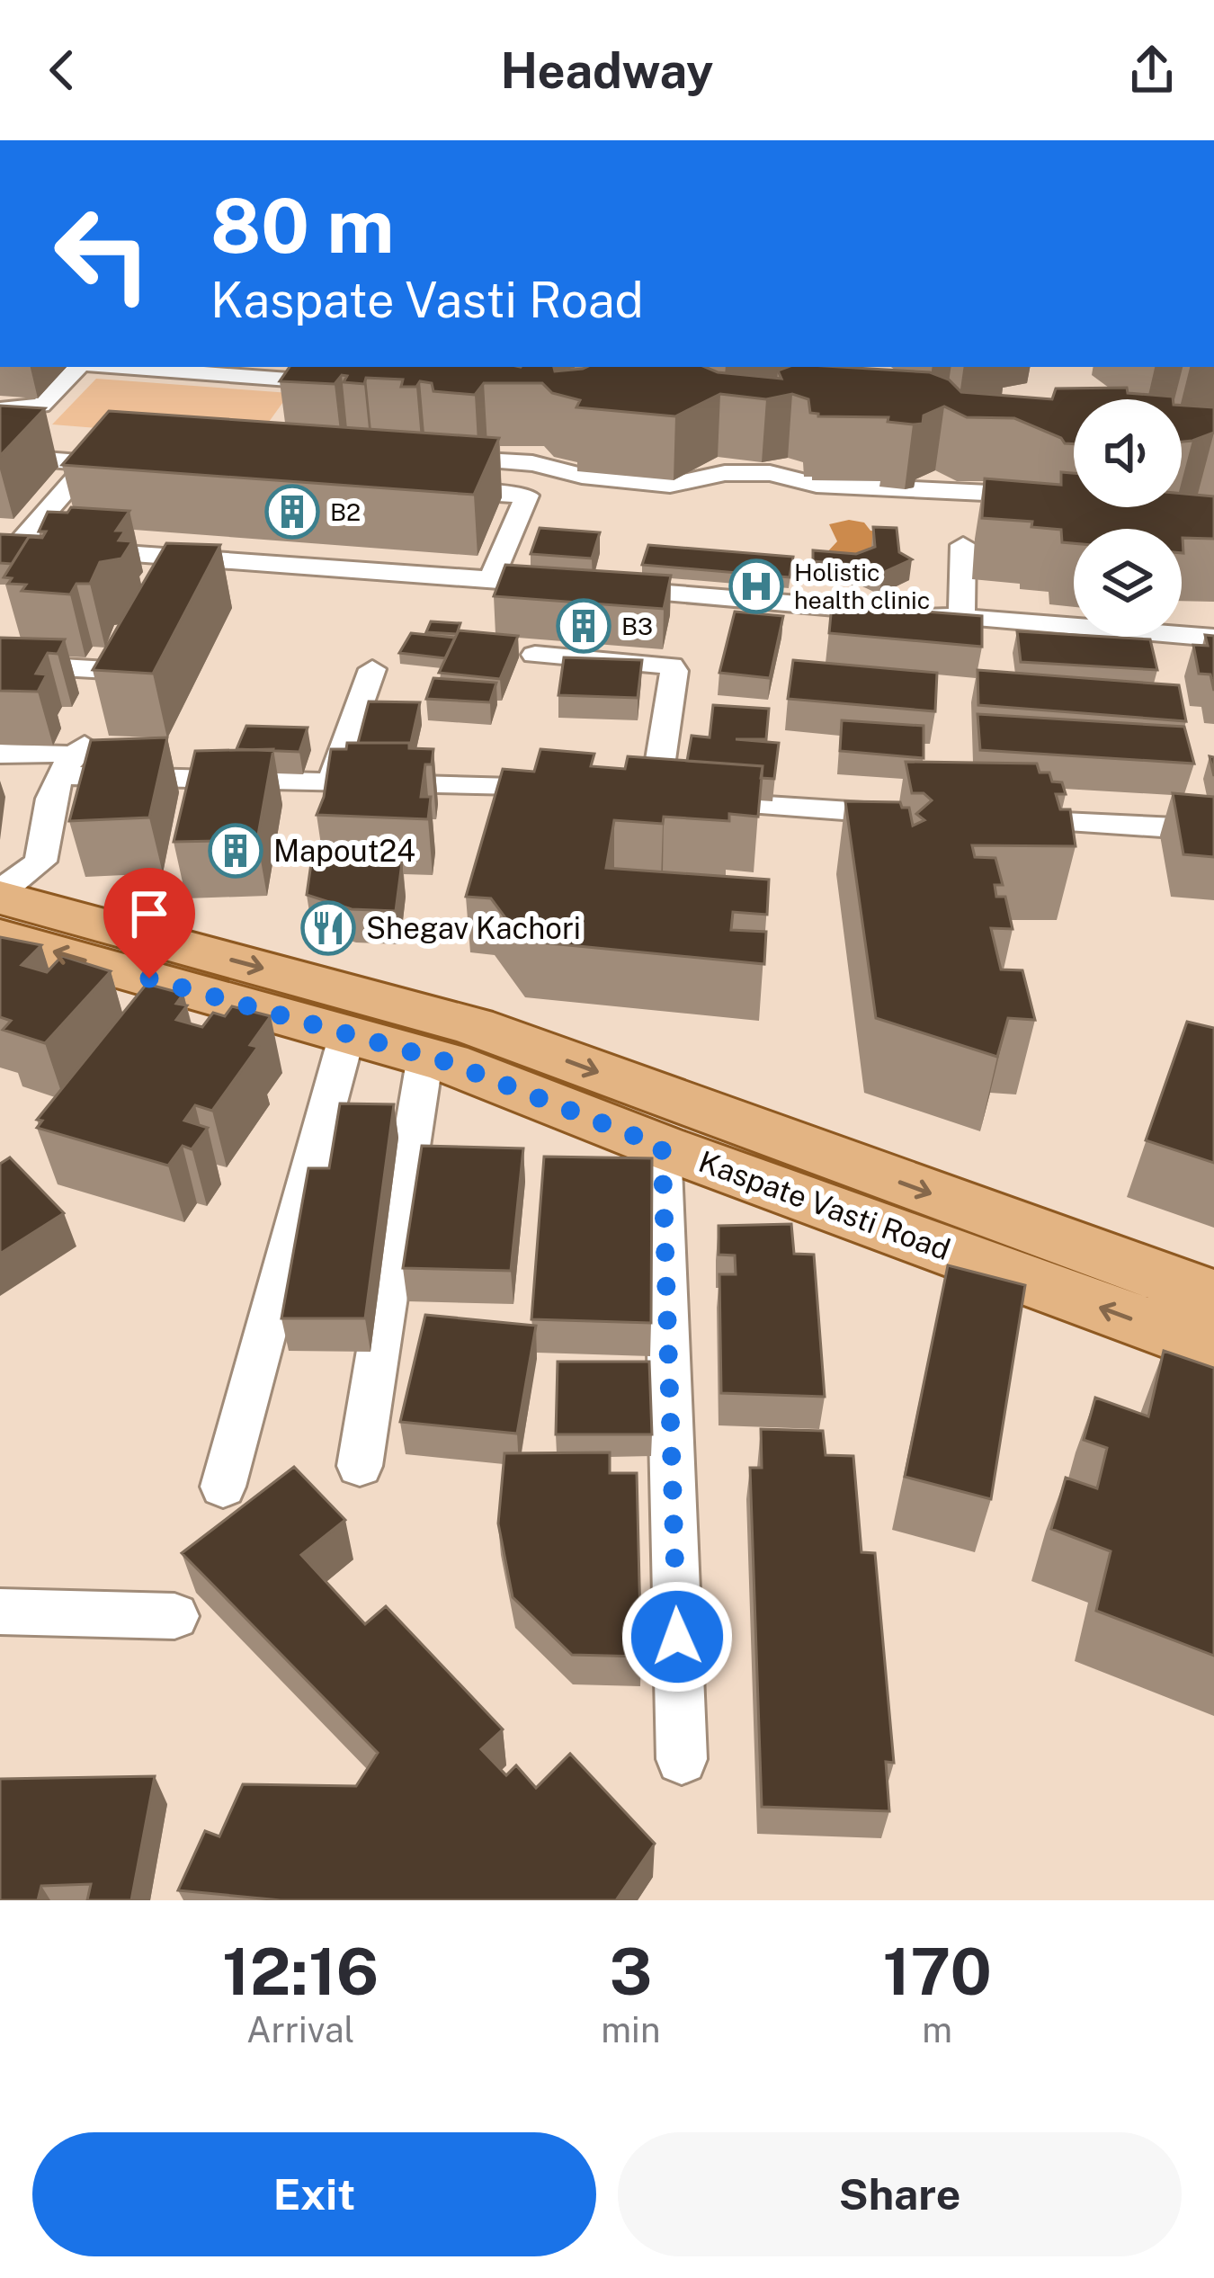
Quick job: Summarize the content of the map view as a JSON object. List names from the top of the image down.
{
  "streets": {
    "main road": ["Kaspate Vasti Road"]
  },
  "places": {
    "building": ["B2", "B3", "Mapout24"],
    "hospital": ["Holistic health clinic"],
    "restaurant": ["Shegav Kachori"]
  },
  "page": {
    "header": "Headway",
    "turn": ["80 m", "Kaspate Vasti Road"],
    "eta": [
      "12:16",
      "Arrival",
      "3",
      "min",
      "170",
      "m"
    ],
    "buttons": ["Exit", "Share"]
  }
}
